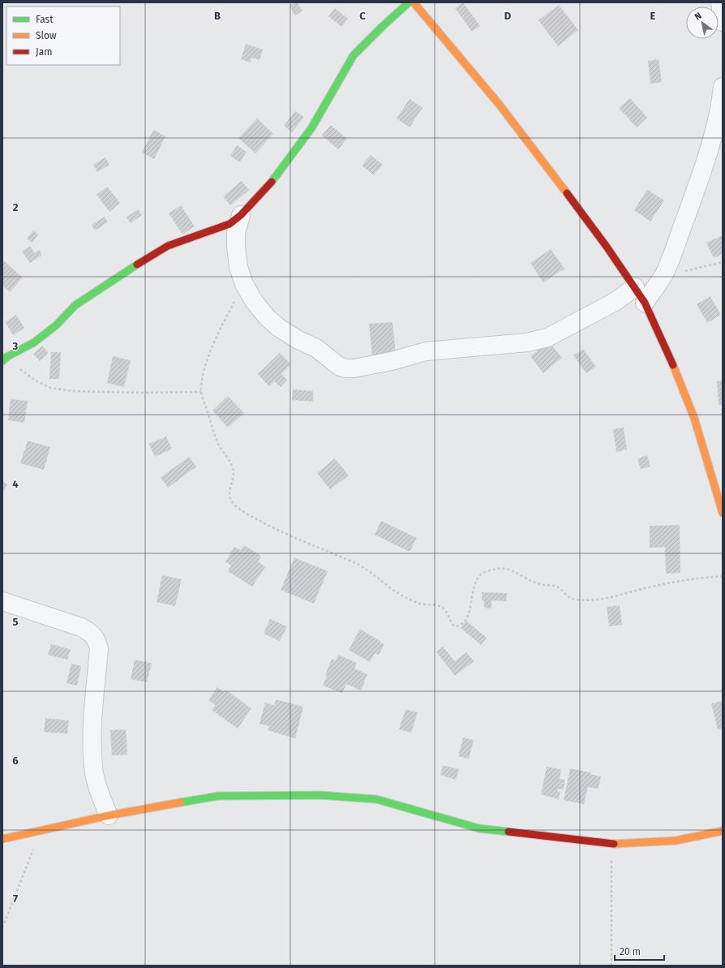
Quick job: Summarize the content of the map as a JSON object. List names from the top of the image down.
{
  "legend": ["Fast", "Slow", "Jam"],
  "scale_bar": "20 m",
  "north": "top left",
  "grid": {
    "columns": [
      "B",
      "C",
      "D",
      "E"
    ],
    "rows": [
      "2",
      "3",
      "4",
      "5",
      "6",
      "7"
    ]
  }
}
